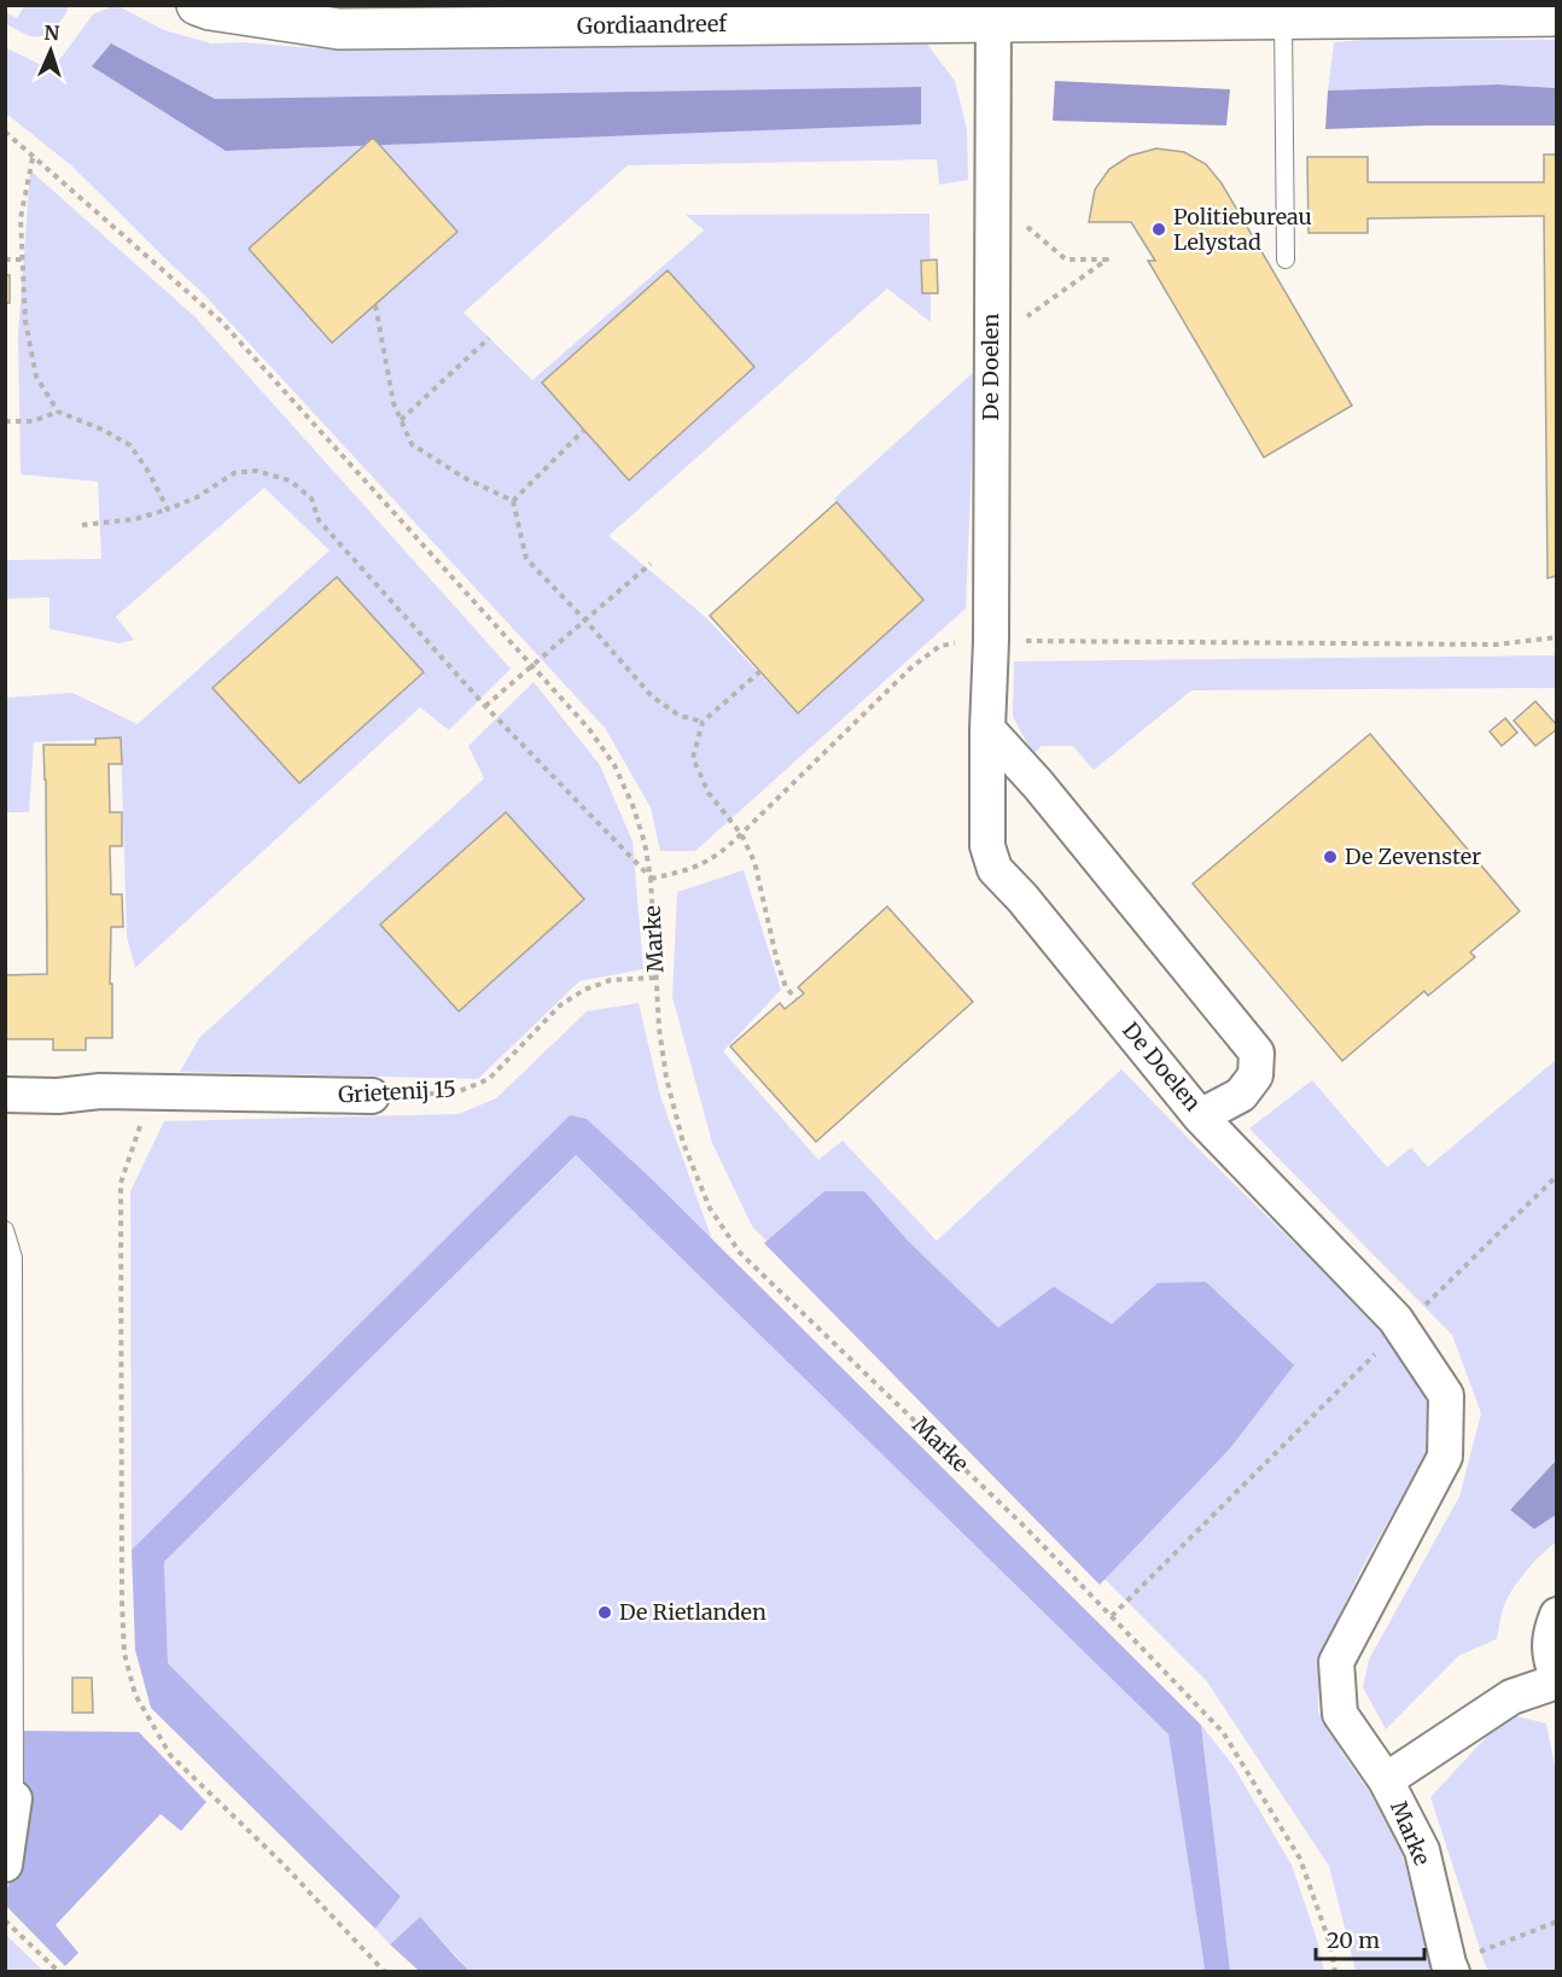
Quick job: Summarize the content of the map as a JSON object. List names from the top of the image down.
{
  "streets": {
    "main road": ["Gordiaandreef"],
    "street": ["De Doelen", "Marke", "Grietenij 15"]
  },
  "crossings": [
    ["Gordiaandreef", "De Doelen"],
    ["De Doelen", "Marke"],
    ["Marke", "Grietenij 15"]
  ],
  "places": ["Politiebureau Lelystad", "De Zevenster", "De Rietlanden"],
  "scale_bar": "20 m",
  "north": "top"
}
